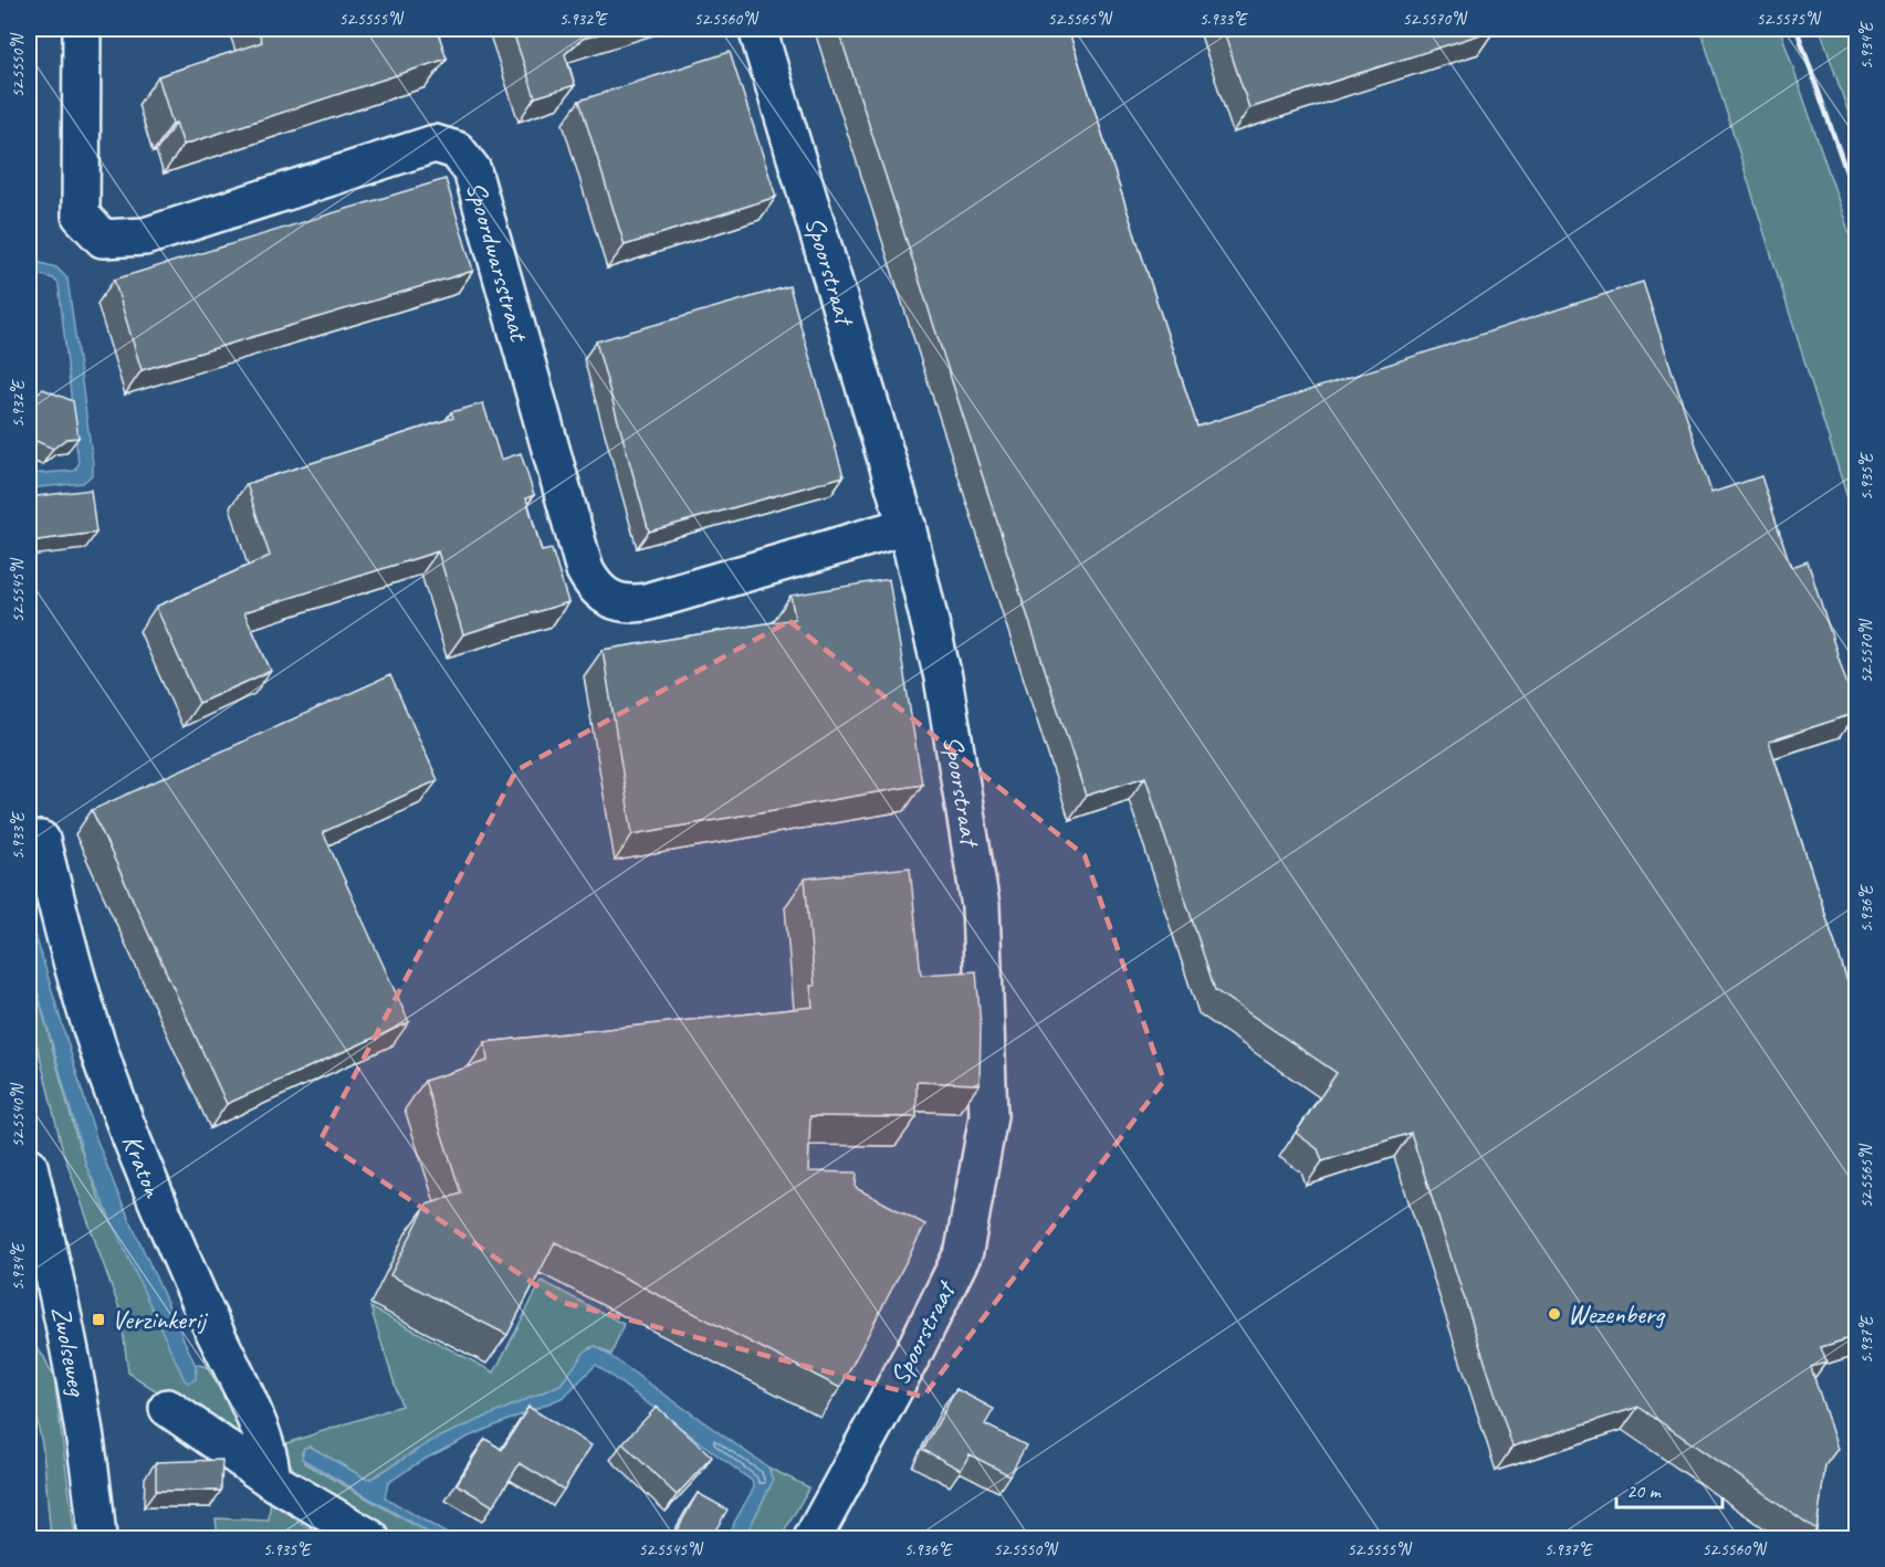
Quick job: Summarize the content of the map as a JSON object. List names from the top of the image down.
{
  "streets": {
    "street": [
      "Spoordwarsstraat",
      "Spoorstraat",
      "Kraton",
      "Zwolseweg"
    ]
  },
  "crossings": [
    ["Spoordwarsstraat", "Spoorstraat"]
  ],
  "places": {
    "other": ["Wezenberg"],
    "transit": ["Verzinkerij"]
  },
  "scale_bar": "20 m",
  "coordinates": [
    "52.5555°N",
    "5.932°E",
    "52.5560°N",
    "52.5565°N",
    "5.933°E",
    "52.5570°N",
    "52.5575°N",
    "5.934°E",
    "52.5550°N",
    "5.935°E",
    "52.5545°N",
    "5.936°E",
    "52.5540°N",
    "5.937°E"
  ]
}
